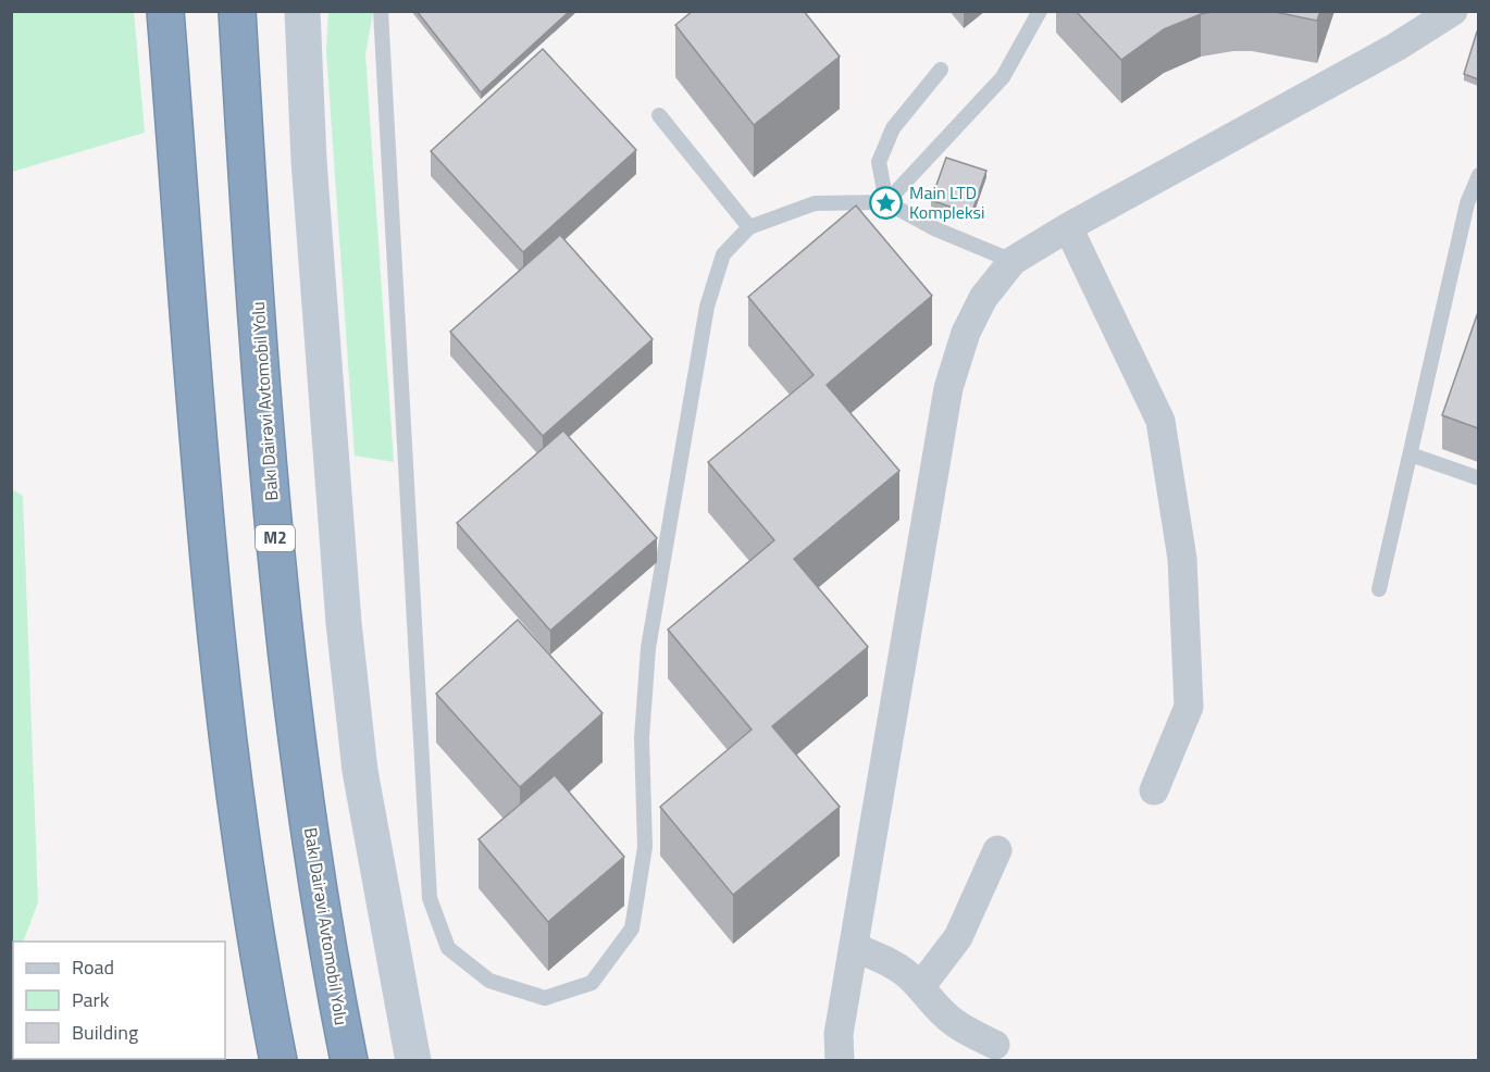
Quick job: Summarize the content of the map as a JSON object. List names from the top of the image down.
{
  "streets": {
    "highway": ["Bakı Dairəvi Avtomobil Yolu", "M2"]
  },
  "places": {
    "place": ["Main LTD Kompleksi"]
  },
  "legend": ["Road", "Park", "Building"]
}
